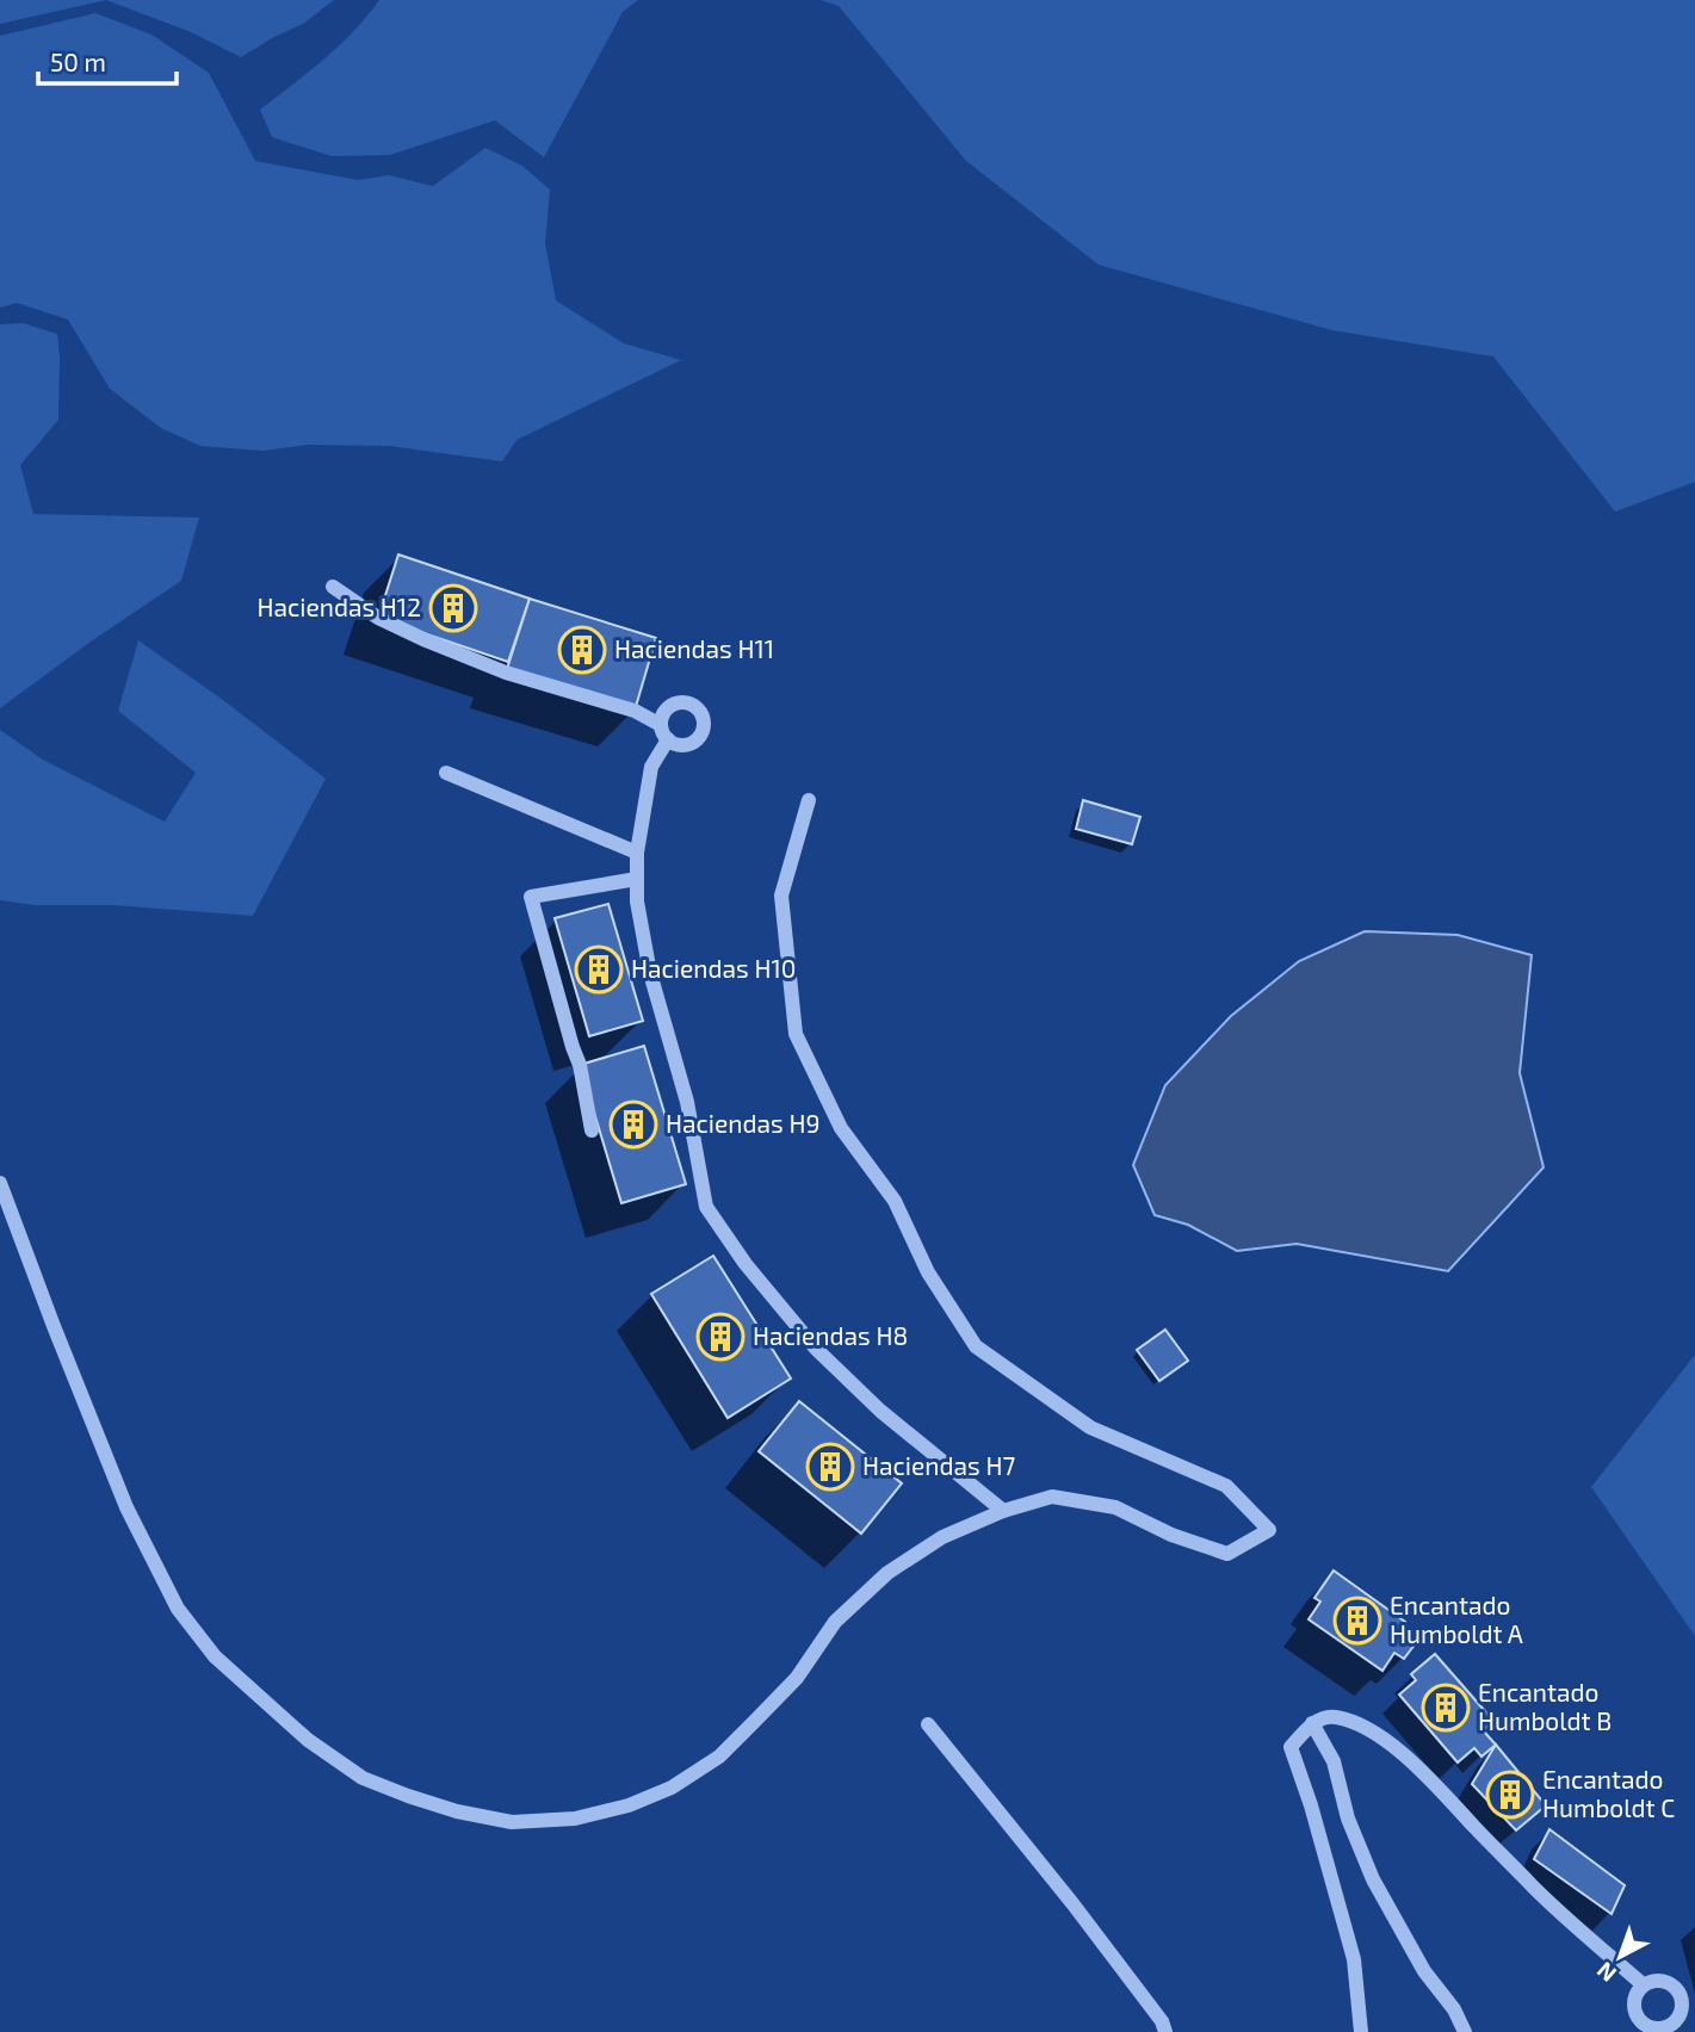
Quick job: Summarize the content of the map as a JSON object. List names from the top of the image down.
{
  "places": {
    "building": [
      "Haciendas H12",
      "Haciendas H11",
      "Haciendas H10",
      "Haciendas H9",
      "Haciendas H8",
      "Haciendas H7",
      "Encantado Humboldt A",
      "Encantado Humboldt B",
      "Encantado Humboldt C"
    ]
  },
  "scale_bar": "50 m",
  "north": "bottom left"
}
